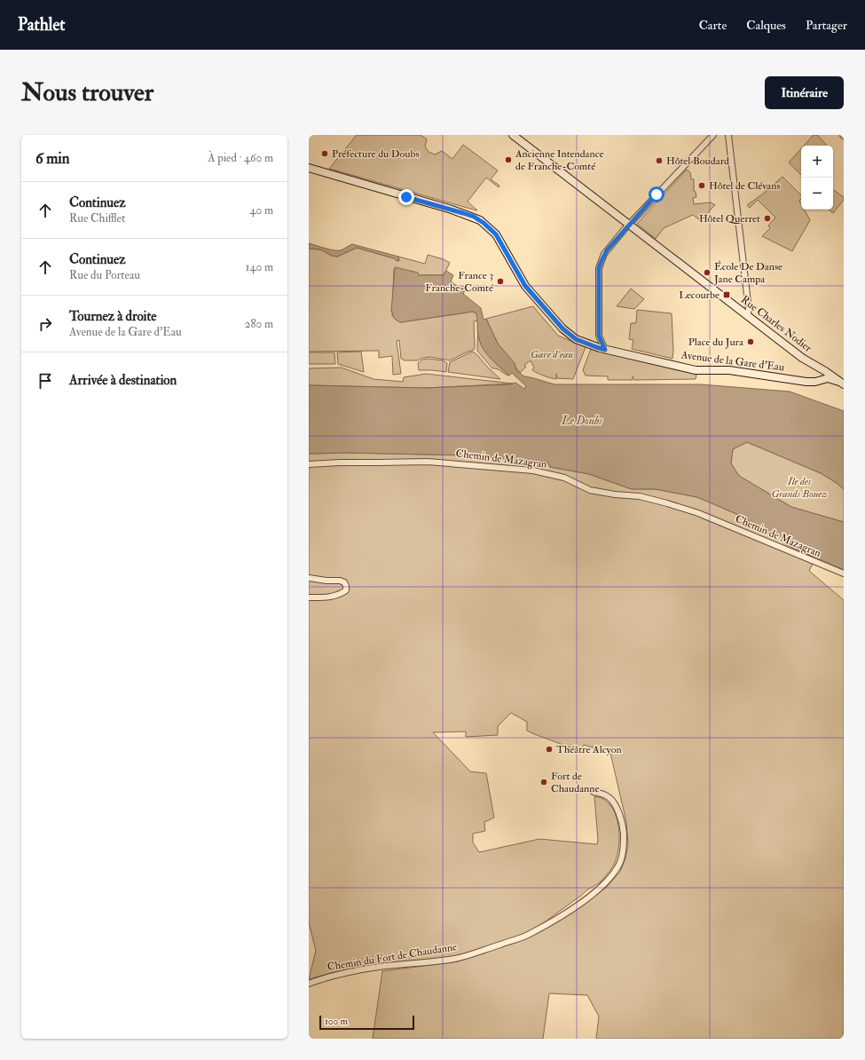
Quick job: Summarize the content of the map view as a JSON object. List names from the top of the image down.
{
  "streets": {
    "main road": ["Rue Charles Nodier", "Avenue de la Gare d'Eau"],
    "street": ["Chemin de Mazagran", "Chemin du Fort de Chaudanne"]
  },
  "crossings": [
    ["Rue Charles Nodier", "Avenue de la Gare d'Eau"]
  ],
  "water": ["Le Doubs"],
  "parks": ["Gare d'eau", "Île des Grands Bouez"],
  "places": {
    "other": [
      "Préfecture du Doubs",
      "Ancienne Intendance de Franche-Comté",
      "Hôtel Boudard",
      "Hôtel de Clévans",
      "Hôtel Querret",
      "École De Danse Jane Campa",
      "France 3 Franche-Comté",
      "Place du Jura",
      "Théâtre Alcyon",
      "Fort de Chaudanne"
    ],
    "transit": ["Lecourbe"]
  },
  "scale_bar": "100 m",
  "page": {
    "header": "Pathlet",
    "nav": ["Carte", "Calques", "Partager"],
    "buttons": "Itinéraire",
    "title": "Nous trouver",
    "heading": ["6 min", "À pied · 460 m"],
    "map_buttons": ["+", "−"],
    "list": [
      ["Continuez", "Rue Chifflet", "40 m"],
      ["Continuez", "Rue du Porteau", "140 m"],
      ["Tournez à droite", "Avenue de la Gare d'Eau", "280 m"],
      "Arrivée à destination"
    ],
    "scale": "100 m"
  }
}
